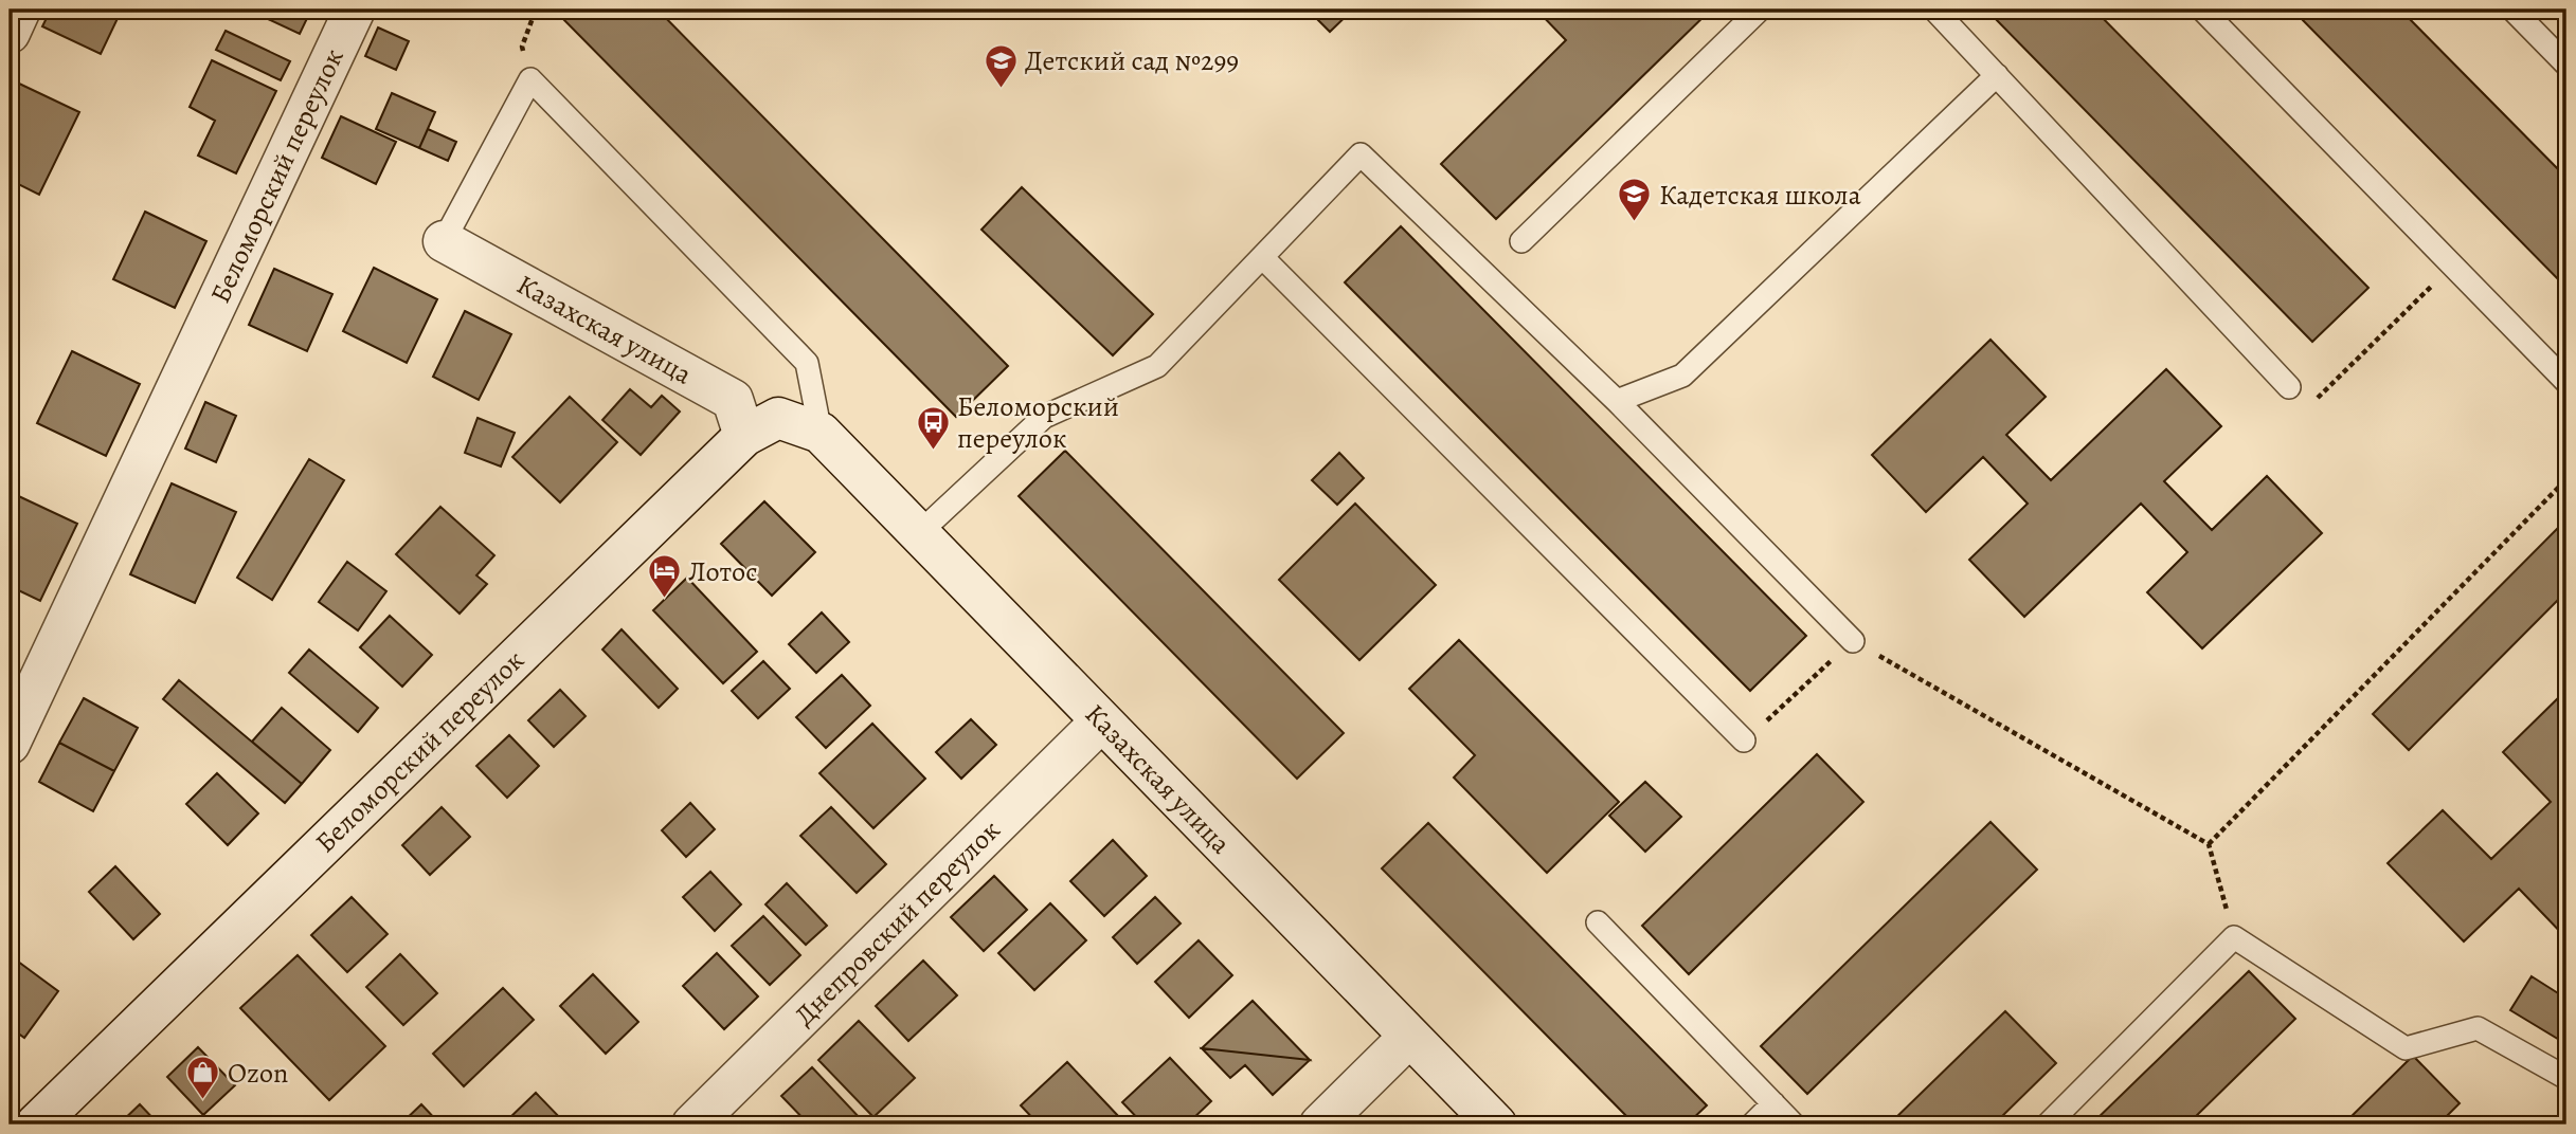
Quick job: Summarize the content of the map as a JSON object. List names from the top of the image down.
{
  "streets": {
    "main road": ["Беломорский переулок", "Казахская улица", "Днепровский переулок"]
  },
  "crossings": [
    ["Беломорский переулок", "Казахская улица"],
    ["Казахская улица", "Днепровский переулок"]
  ],
  "places": {
    "school or university": ["Детский сад №299", "Кадетская школа"],
    "bus stop": ["Беломорский переулок"],
    "hotel": ["Лотос"],
    "shop": ["Ozon"]
  }
}
